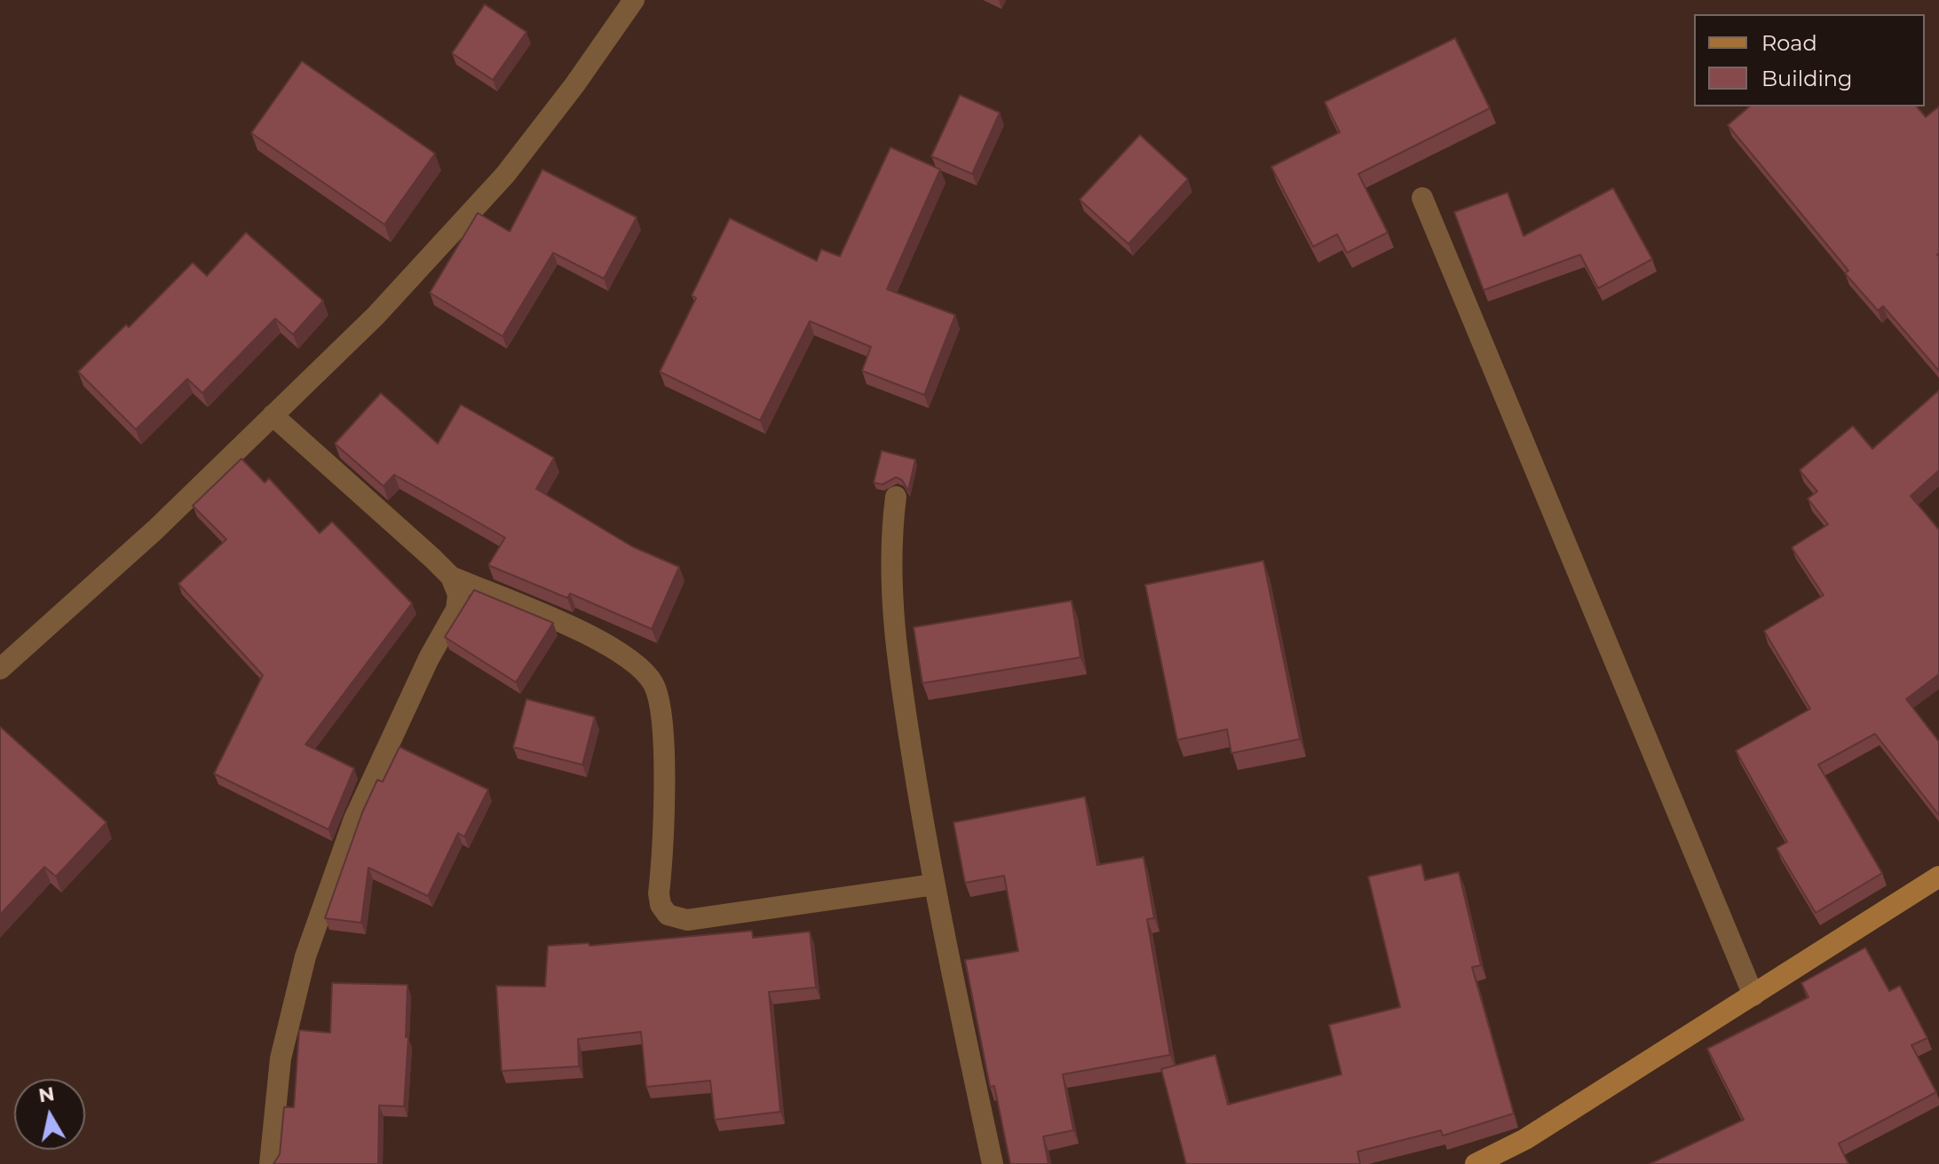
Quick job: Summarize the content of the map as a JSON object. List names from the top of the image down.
{
  "legend": ["Road", "Building"],
  "north": "top"
}
